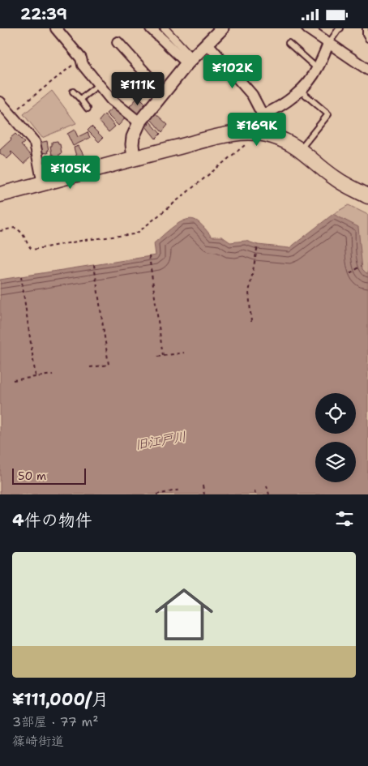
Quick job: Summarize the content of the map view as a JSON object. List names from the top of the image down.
{
  "water": ["旧江戸川"],
  "scale_bar": "50 m",
  "page": {
    "status": "22:39",
    "price": [
      "¥102K",
      "¥111K",
      "¥169K",
      "¥105K"
    ],
    "scale": "50 m",
    "heading": "4件の物件",
    "list": [
      {
        "name": "¥111,000/月",
        "note": "3部屋 · 77 m² · 篠崎街道"
      }
    ]
  }
}
